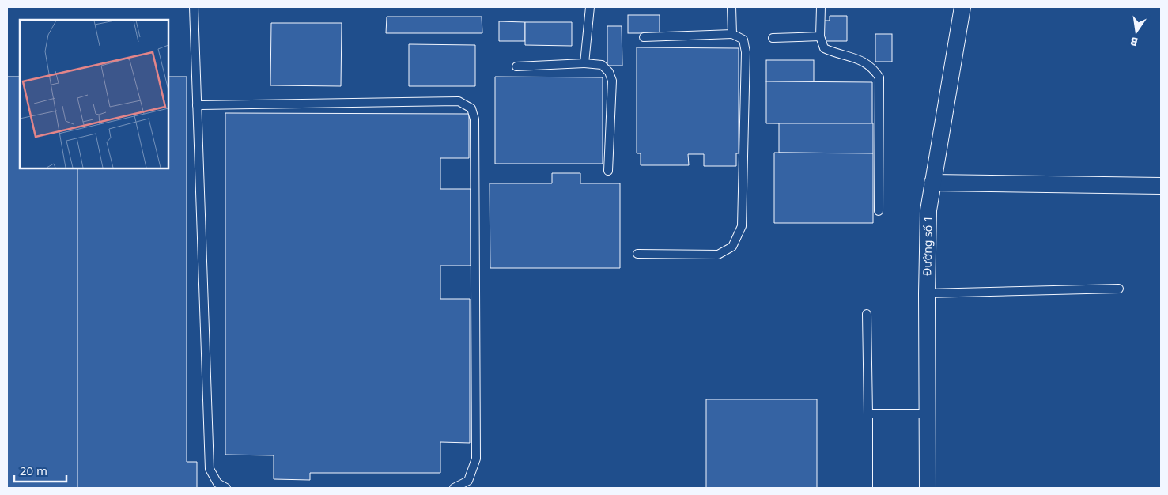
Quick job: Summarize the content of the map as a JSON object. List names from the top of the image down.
{
  "streets": {
    "street": ["Đường số 1"]
  },
  "scale_bar": "20 m",
  "north": "bottom"
}
